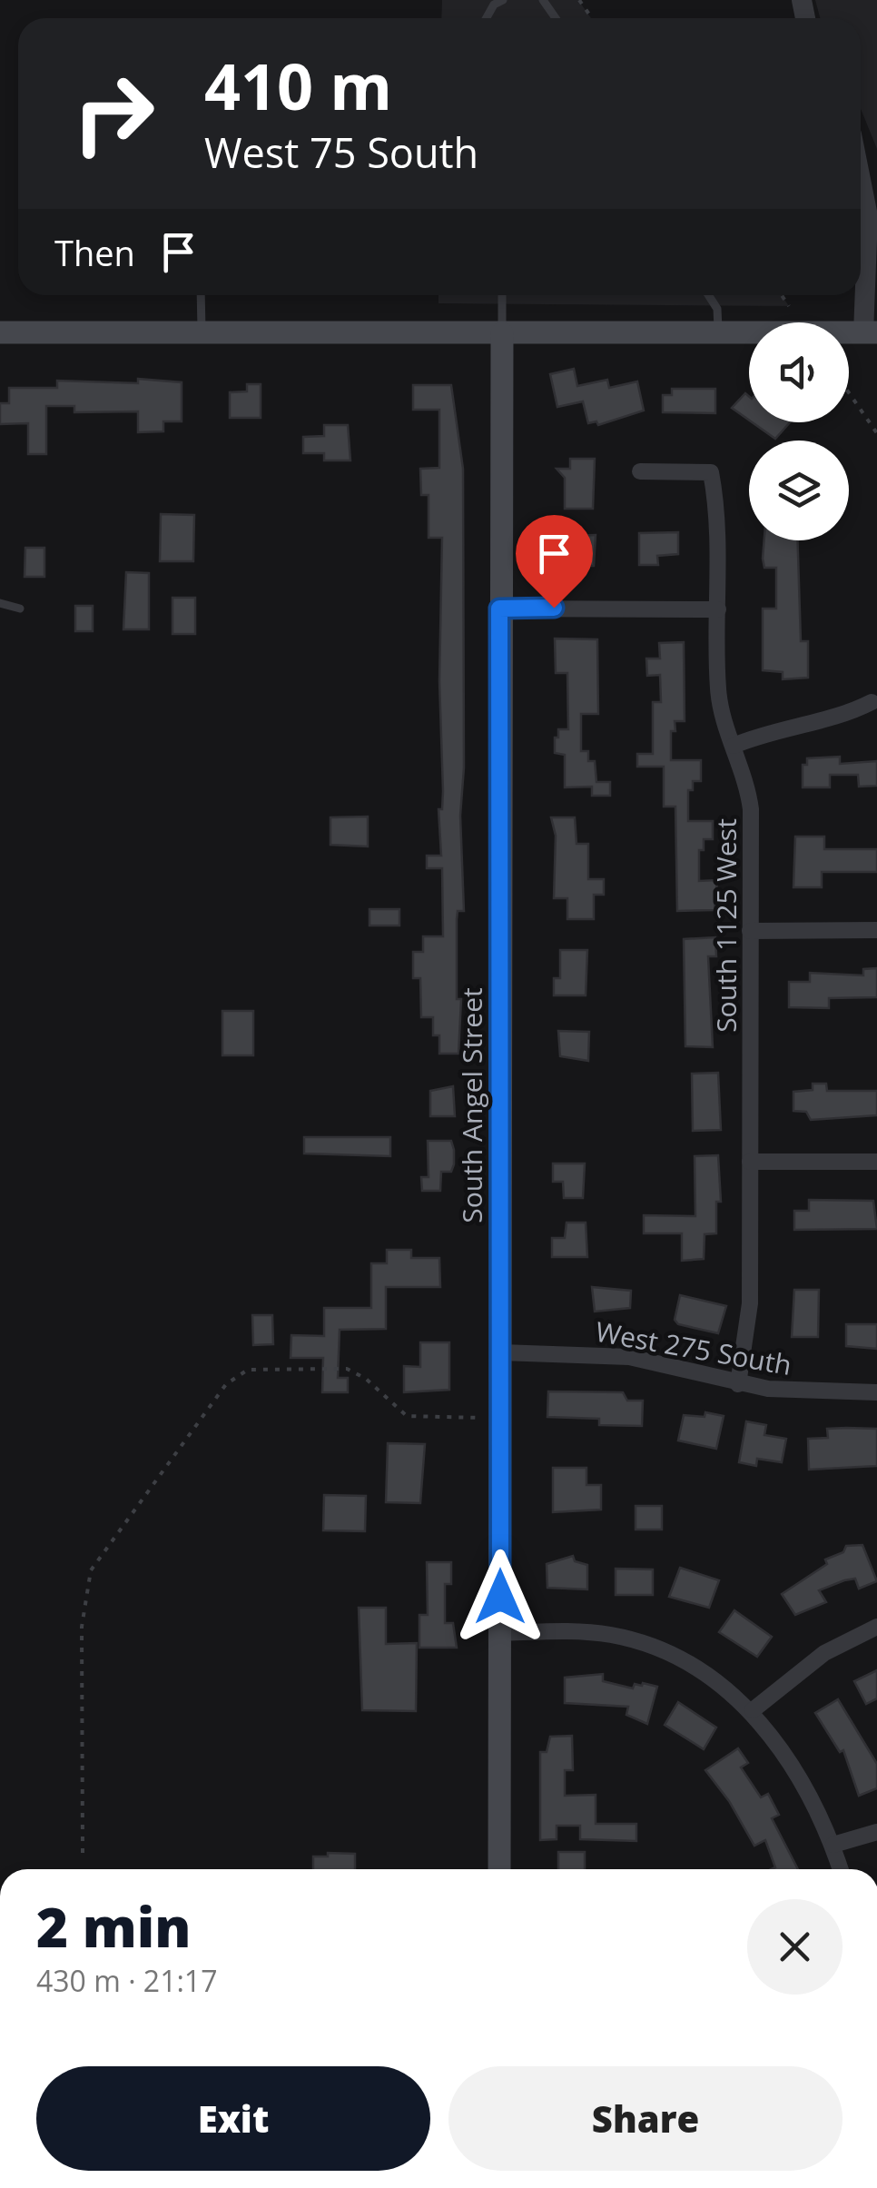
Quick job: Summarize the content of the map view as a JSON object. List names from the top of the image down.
{
  "streets": {
    "main road": ["South Angel Street"],
    "street": ["South 1125 West", "West 275 South"]
  },
  "crossings": [
    ["South 1125 West", "West 275 South"],
    ["South Angel Street", "West 275 South"]
  ],
  "page": {
    "turn": ["410 m", "West 75 South"],
    "then": "Then",
    "heading": ["2 min", "430 m · 21:17"],
    "buttons": ["Exit", "Share"]
  }
}
